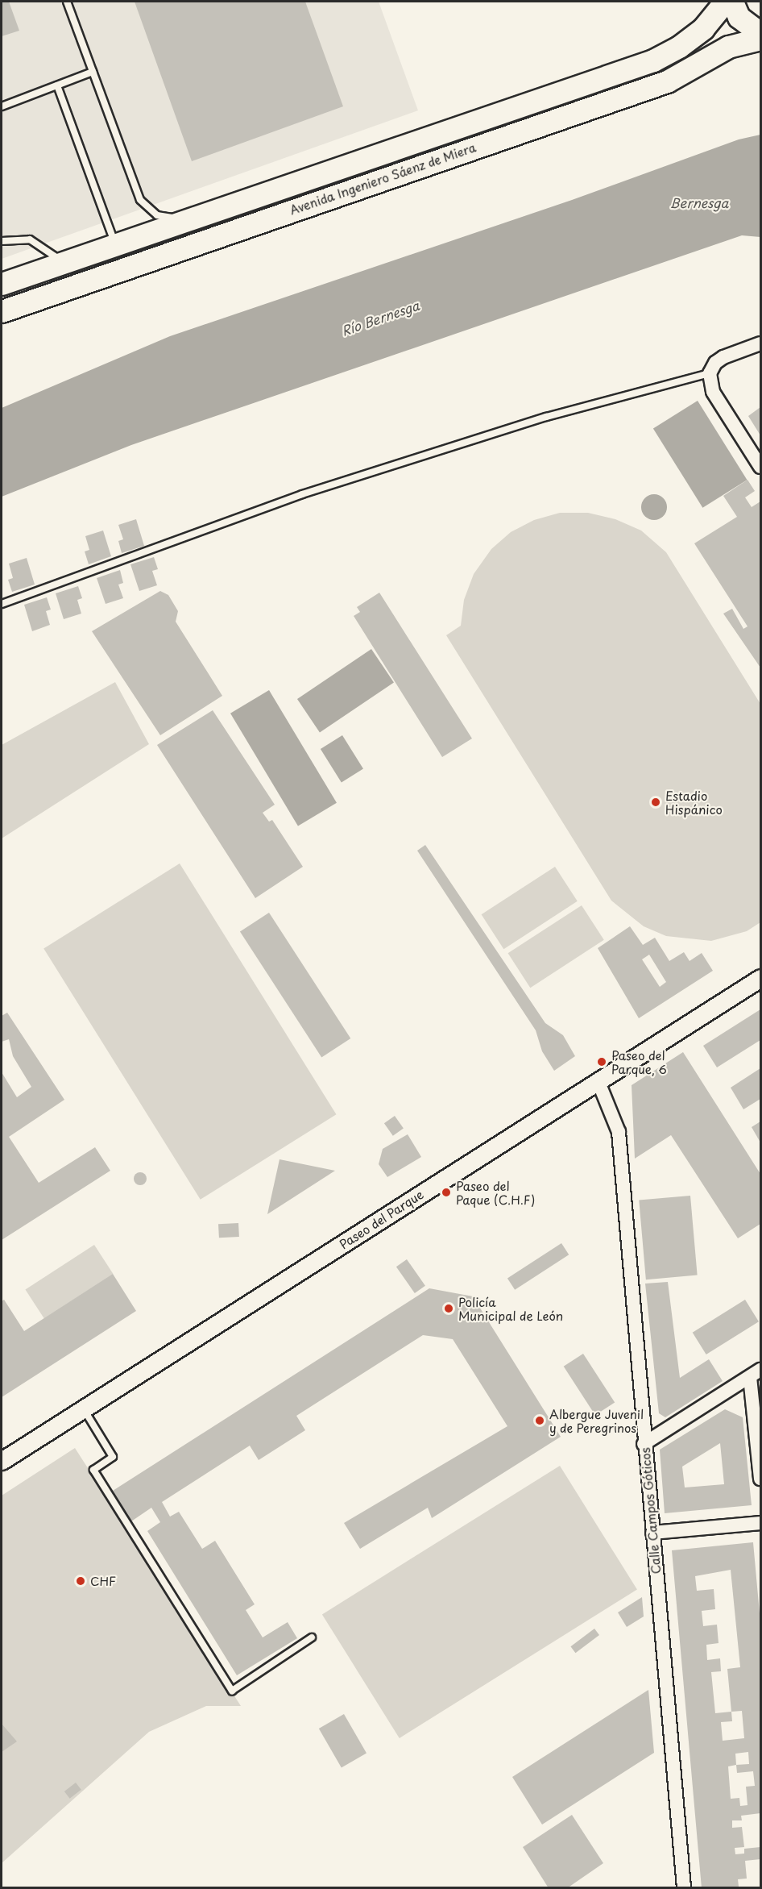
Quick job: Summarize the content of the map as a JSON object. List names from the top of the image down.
{
  "streets": {
    "main road": ["Avenida Ingeniero Sáenz de Miera"],
    "street": ["Paseo del Parque", "Calle Campos Góticos"]
  },
  "crossings": [
    ["Paseo del Parque", "Calle Campos Góticos"]
  ],
  "water": ["Bernesga", "Río Bernesga"],
  "places": [
    "Estadio Hispánico",
    "Paseo del Parque, 6",
    "Paseo del Paque (C.H.F)",
    "Policía Municipal de León",
    "Albergue Juvenil y de Peregrinos",
    "CHF"
  ]
}
